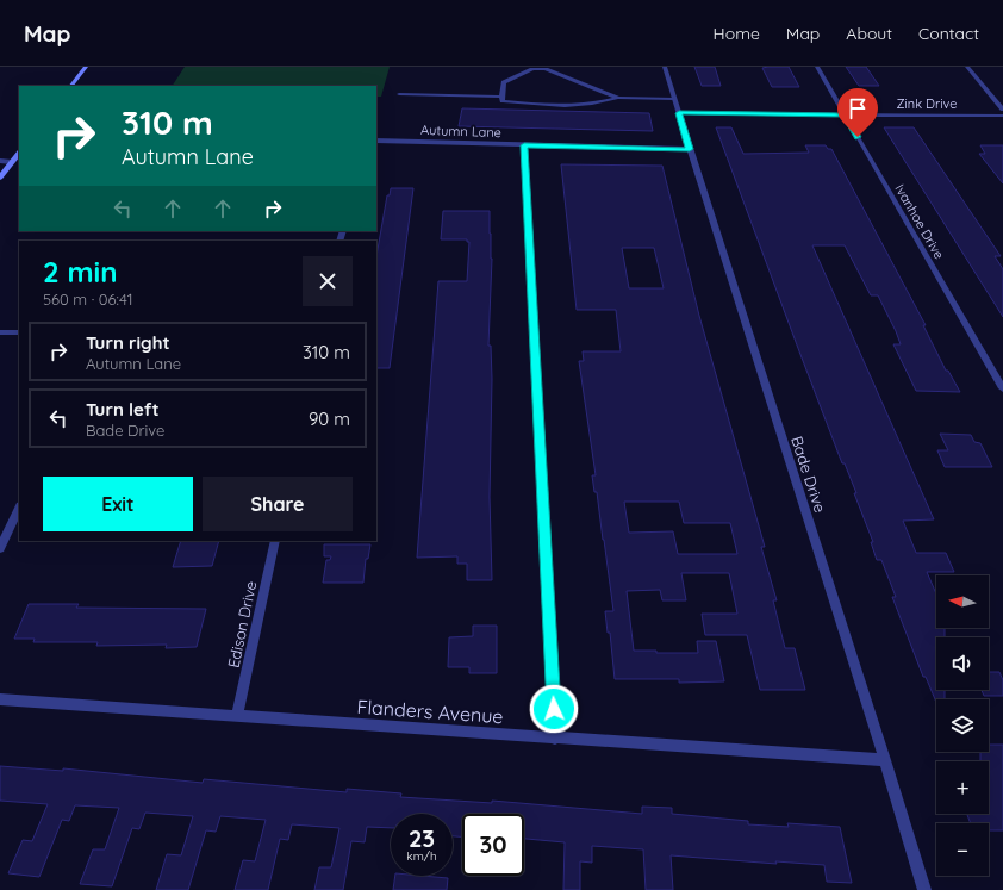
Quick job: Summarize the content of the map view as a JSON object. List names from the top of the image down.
{
  "streets": {
    "street": [
      "Zink Drive",
      "Autumn Lane",
      "Ivanhoe Drive",
      "Bade Drive",
      "Edison Drive",
      "Flanders Avenue"
    ]
  },
  "crossings": [
    ["Zink Drive", "Ivanhoe Drive"],
    ["Zink Drive", "Bade Drive"],
    ["Autumn Lane", "Bade Drive"],
    ["Bade Drive", "Flanders Avenue"],
    ["Edison Drive", "Flanders Avenue"]
  ],
  "north": "left",
  "page": {
    "header": "Map",
    "nav": [
      "Home",
      "Map",
      "About",
      "Contact"
    ],
    "turn": ["310 m", "Autumn Lane"],
    "heading": ["2 min", "560 m · 06:41"],
    "list": [
      {
        "name": "Turn right",
        "note": "Autumn Lane",
        "value": "310 m"
      },
      {
        "name": "Turn left",
        "note": "Bade Drive",
        "value": "90 m"
      }
    ],
    "buttons": ["Exit", "Share"],
    "map_buttons": ["+", "−"],
    "speed": "23 km/h",
    "limit": "30"
  }
}
